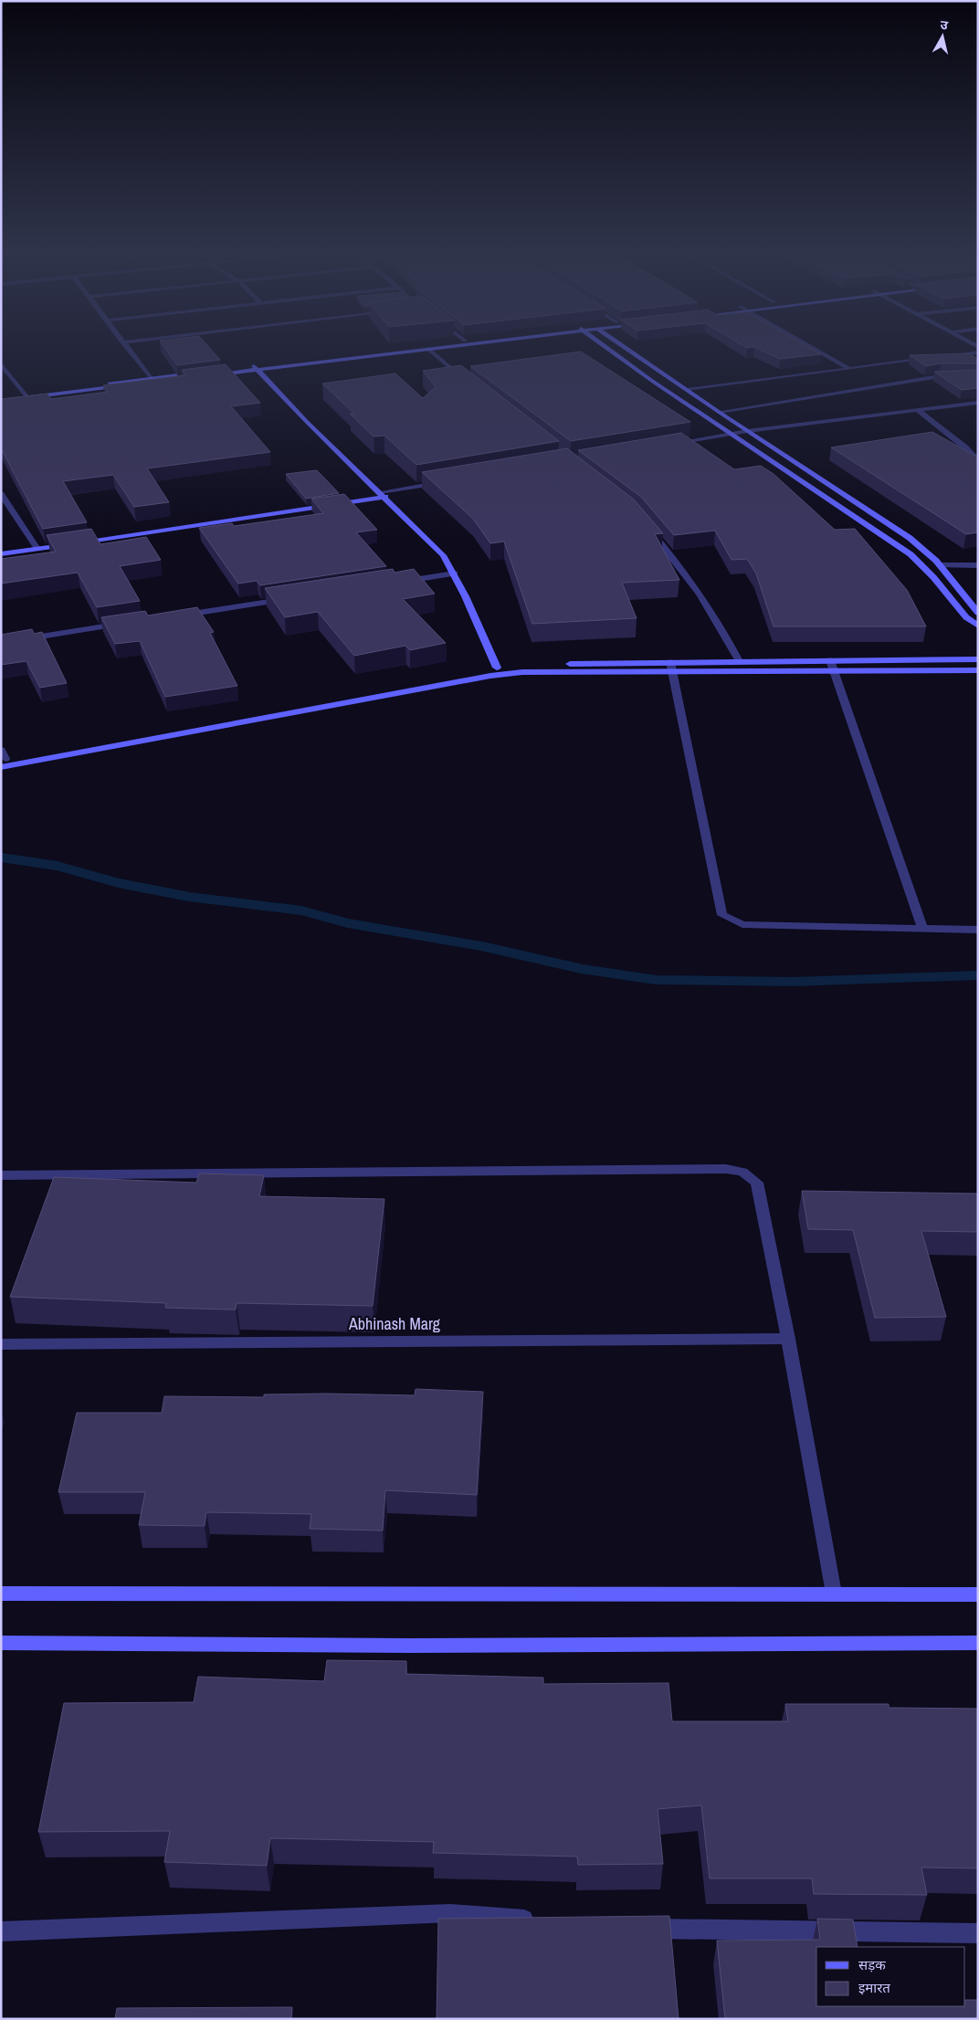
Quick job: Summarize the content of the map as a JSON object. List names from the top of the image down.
{
  "streets": {
    "street": ["Abhinash Marg"]
  },
  "legend": ["सड़क", "इमारत"],
  "north": "top"
}
